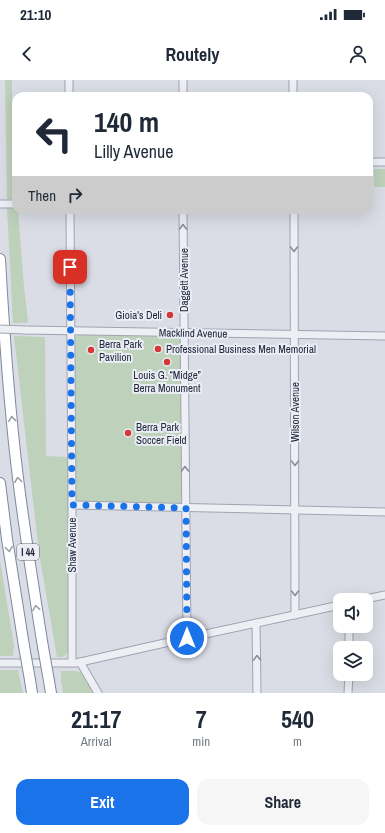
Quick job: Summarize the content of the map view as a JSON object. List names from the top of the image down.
{
  "streets": {
    "highway": ["I 44"],
    "street": [
      "Daggett Avenue",
      "Macklind Avenue",
      "Wilson Avenue",
      "Shaw Avenue"
    ]
  },
  "crossings": [
    ["Daggett Avenue", "Macklind Avenue"],
    ["Macklind Avenue", "Wilson Avenue"],
    ["Macklind Avenue", "Shaw Avenue"]
  ],
  "one_way": ["Daggett Avenue", "Wilson Avenue"],
  "places": [
    "Gioia's Deli",
    "Professional Business Men Memorial",
    "Berra Park Pavilion",
    "Louis G. “Midge” Berra Monument",
    "Berra Park Soccer Field"
  ],
  "page": {
    "status": "21:10",
    "header": "Routely",
    "turn": ["140 m", "Lilly Avenue"],
    "then": "Then",
    "eta": [
      "21:17",
      "Arrival",
      "7",
      "min",
      "540",
      "m"
    ],
    "buttons": ["Exit", "Share"]
  }
}
